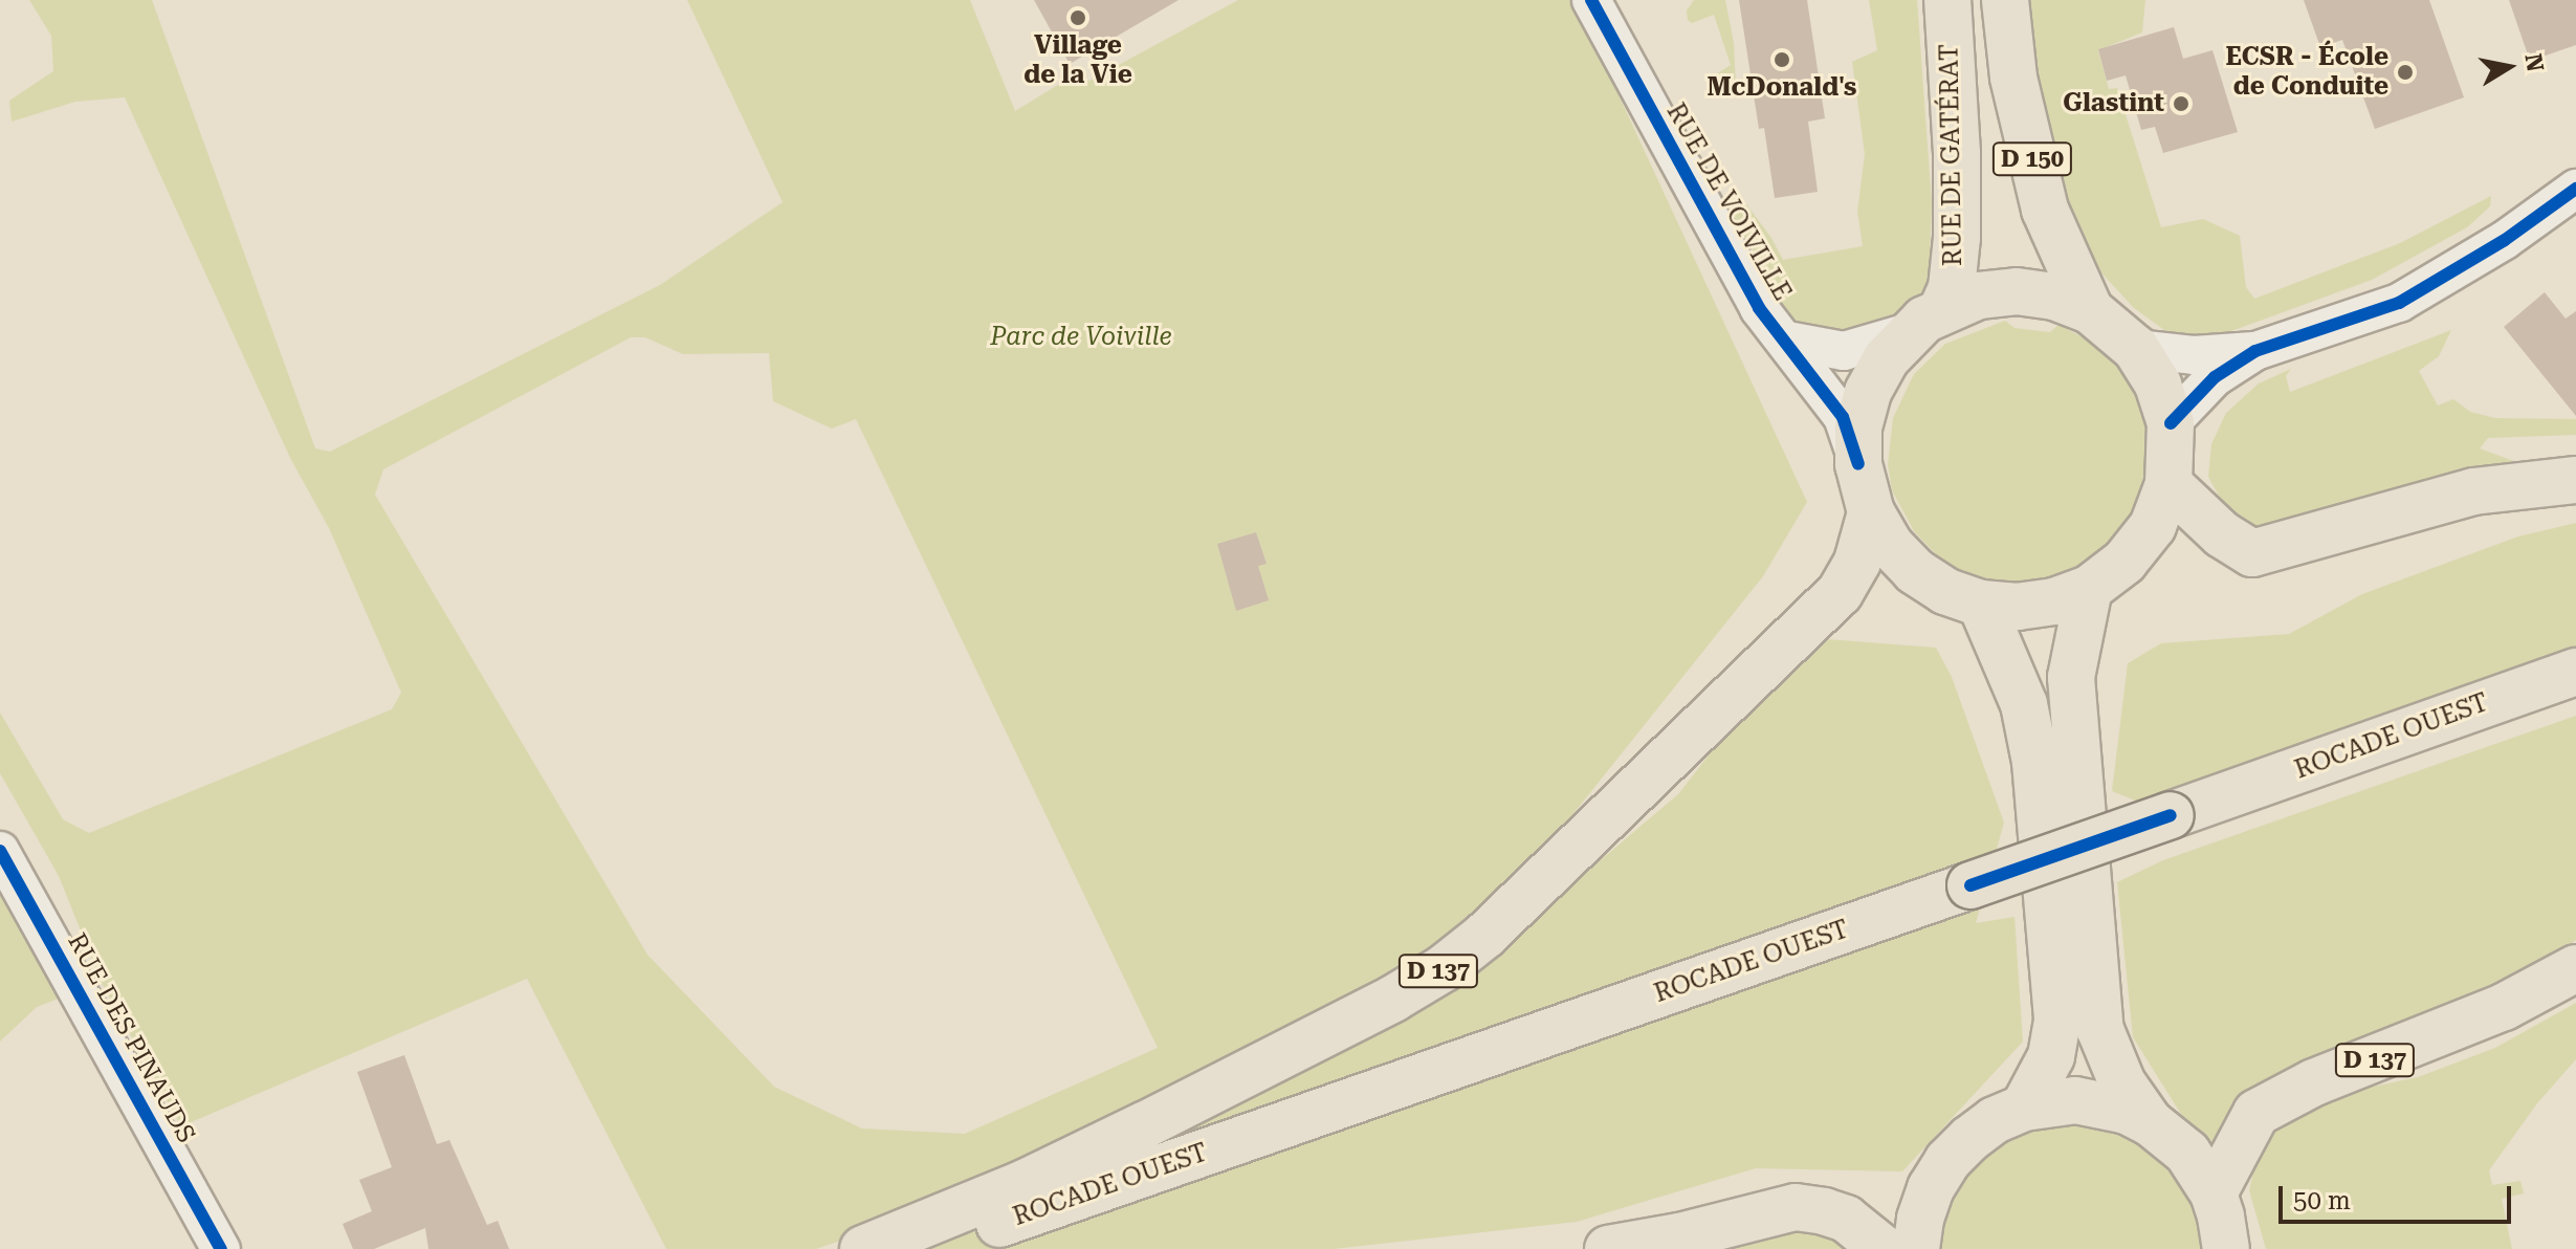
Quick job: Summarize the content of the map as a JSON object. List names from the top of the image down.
{
  "streets": {
    "main road": [
      "RUE DE GATÉRAT",
      "D 150",
      "ROCADE OUEST",
      "D 137"
    ],
    "street": ["RUE DE VOIVILLE", "RUE DES PINAUDS"]
  },
  "parks": ["Parc de Voiville"],
  "places": [
    "Village de la Vie",
    "McDonald's",
    "ECSR - École de Conduite",
    "Glastint"
  ],
  "scale_bar": "50 m",
  "north": "right"
}
